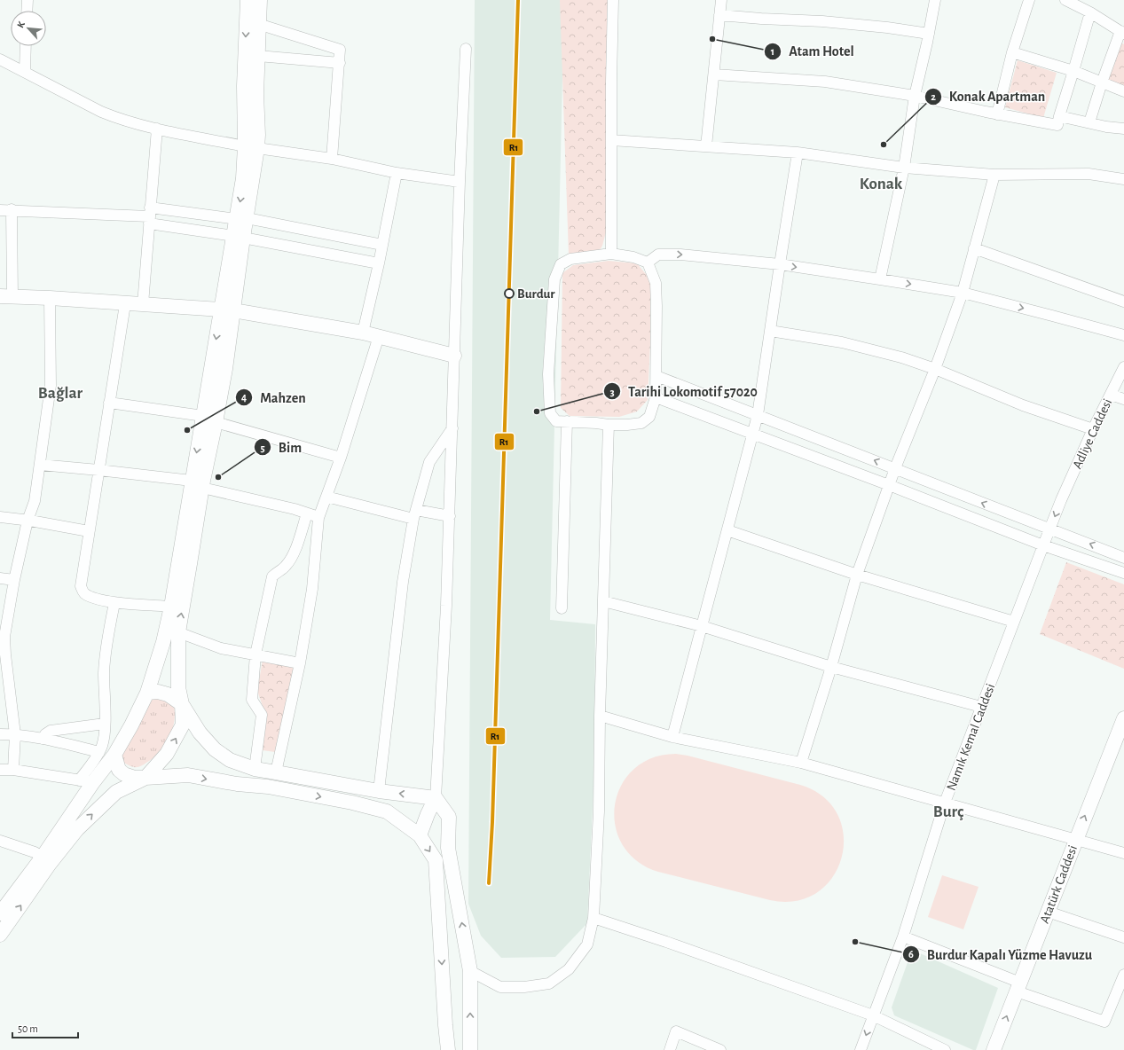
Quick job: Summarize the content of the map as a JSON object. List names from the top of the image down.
{
  "streets": {
    "main road": ["Atatürk Caddesi"],
    "street": ["Adliye Caddesi", "Namık Kemal Caddesi"]
  },
  "crossings": [
    ["Adliye Caddesi", "Namık Kemal Caddesi"]
  ],
  "one_way": ["Atatürk Caddesi"],
  "districts": ["Konak", "Bağlar", "Burç"],
  "places": [
    "Atam Hotel",
    "Konak Apartman",
    "Burdur",
    "Tarihi Lokomotif 57020",
    "Mahzen",
    "Bim",
    "Burdur Kapalı Yüzme Havuzu"
  ],
  "lines": ["transit line R1"],
  "scale_bar": "50 m",
  "north": "top left"
}
